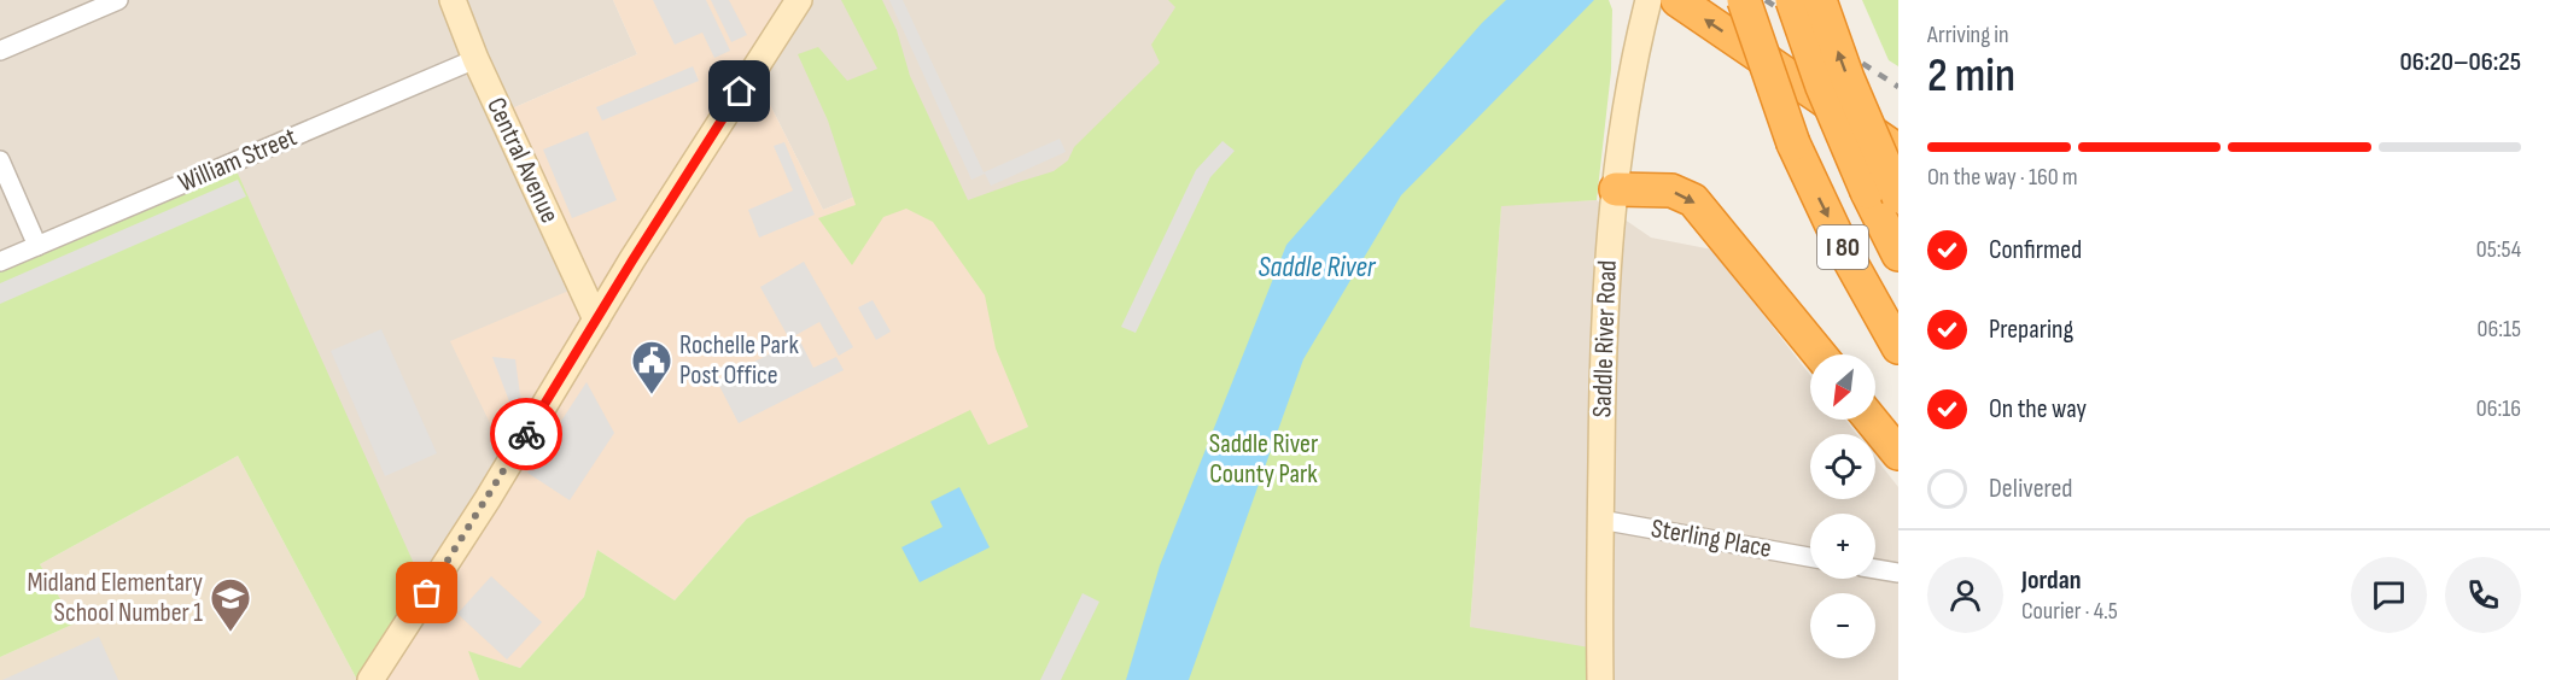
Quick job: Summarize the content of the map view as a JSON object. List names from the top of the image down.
{
  "streets": {
    "highway": ["I 80"],
    "street": [
      "William Street",
      "Central Avenue",
      "Saddle River Road",
      "Sterling Place"
    ]
  },
  "crossings": [
    ["William Street", "Central Avenue"],
    ["Saddle River Road", "Sterling Place"]
  ],
  "water": ["Saddle River"],
  "parks": ["Saddle River County Park"],
  "places": {
    "public building": ["Rochelle Park Post Office"],
    "school or university": ["Midland Elementary School Number 1"]
  },
  "north": "bottom left",
  "page": {
    "heading": ["2 min", "Arriving in", "06:20–06:25"],
    "panel": ["Jordan", "Courier · 4.5"],
    "bar": "On the way · 160 m",
    "list": [
      ["Confirmed", "05:54"],
      ["Preparing", "06:15"],
      ["On the way", "06:16"],
      "Delivered"
    ],
    "map_buttons": ["+", "−"]
  }
}
